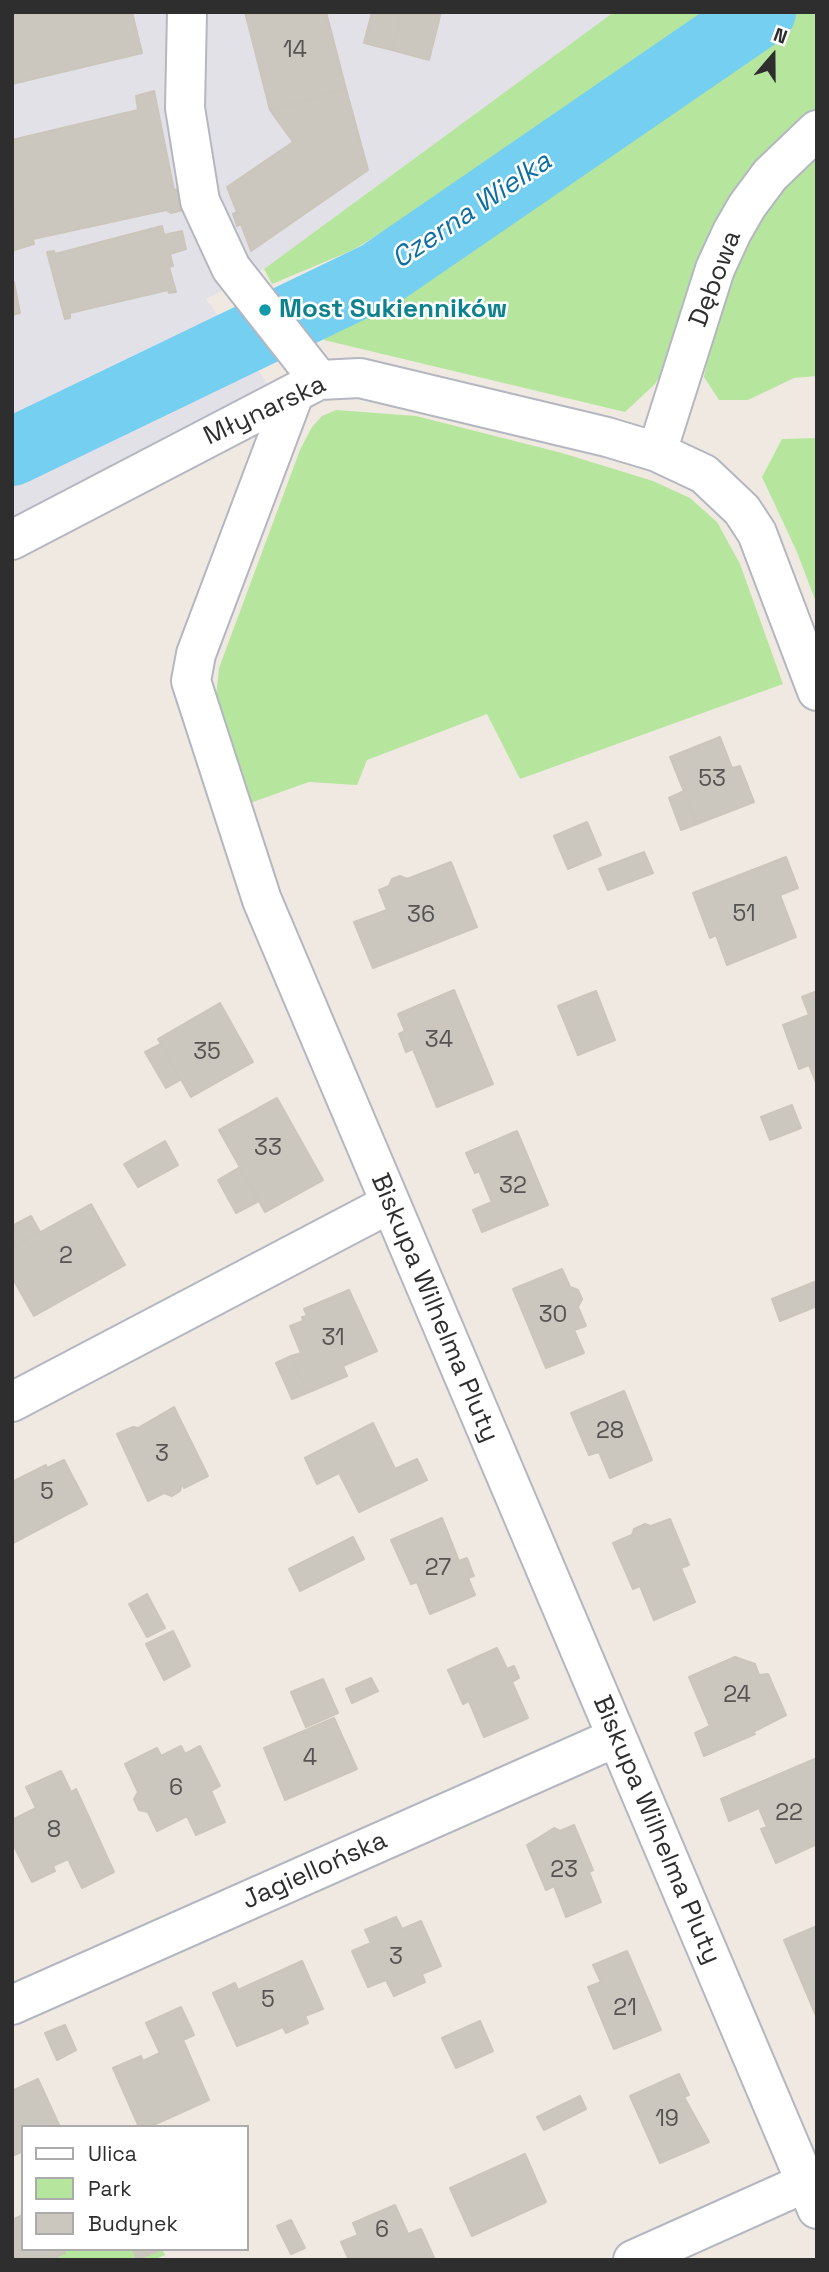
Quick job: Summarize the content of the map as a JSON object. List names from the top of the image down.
{
  "streets": {
    "street": [
      "Dębowa",
      "Młynarska",
      "Biskupa Wilhelma Pluty",
      "Jagiellońska"
    ]
  },
  "crossings": [
    ["Dębowa", "Młynarska"],
    ["Młynarska", "Biskupa Wilhelma Pluty"],
    ["Biskupa Wilhelma Pluty", "Jagiellońska"]
  ],
  "water": ["Czerna Wielka"],
  "places": ["Most Sukienników"],
  "house_numbers": [
    "14",
    "53",
    "51",
    "36",
    "34",
    "35",
    "33",
    "32",
    "2",
    "30",
    "31",
    "28",
    "3",
    "5",
    "27",
    "24",
    "4",
    "6",
    "22",
    "8",
    "23",
    "3",
    "5",
    "21",
    "19",
    "6"
  ],
  "legend": ["Ulica", "Park", "Budynek"],
  "north": "top"
}
